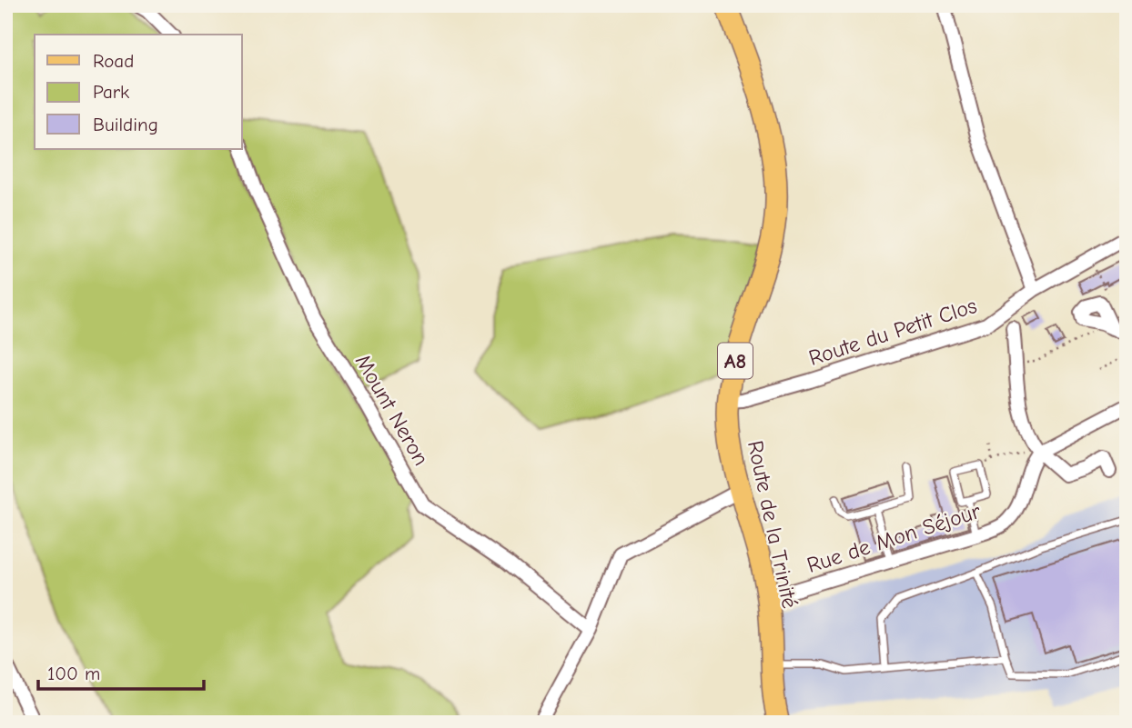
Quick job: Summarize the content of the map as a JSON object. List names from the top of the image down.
{
  "streets": {
    "main road": ["A8", "Route de la Trinité"],
    "street": ["Route du Petit Clos", "Mount Neron", "Rue de Mon Séjour"]
  },
  "crossings": [
    ["Route du Petit Clos", "Route de la Trinité"],
    ["Route de la Trinité", "Rue de Mon Séjour"]
  ],
  "legend": ["Road", "Park", "Building"],
  "scale_bar": "100 m"
}
